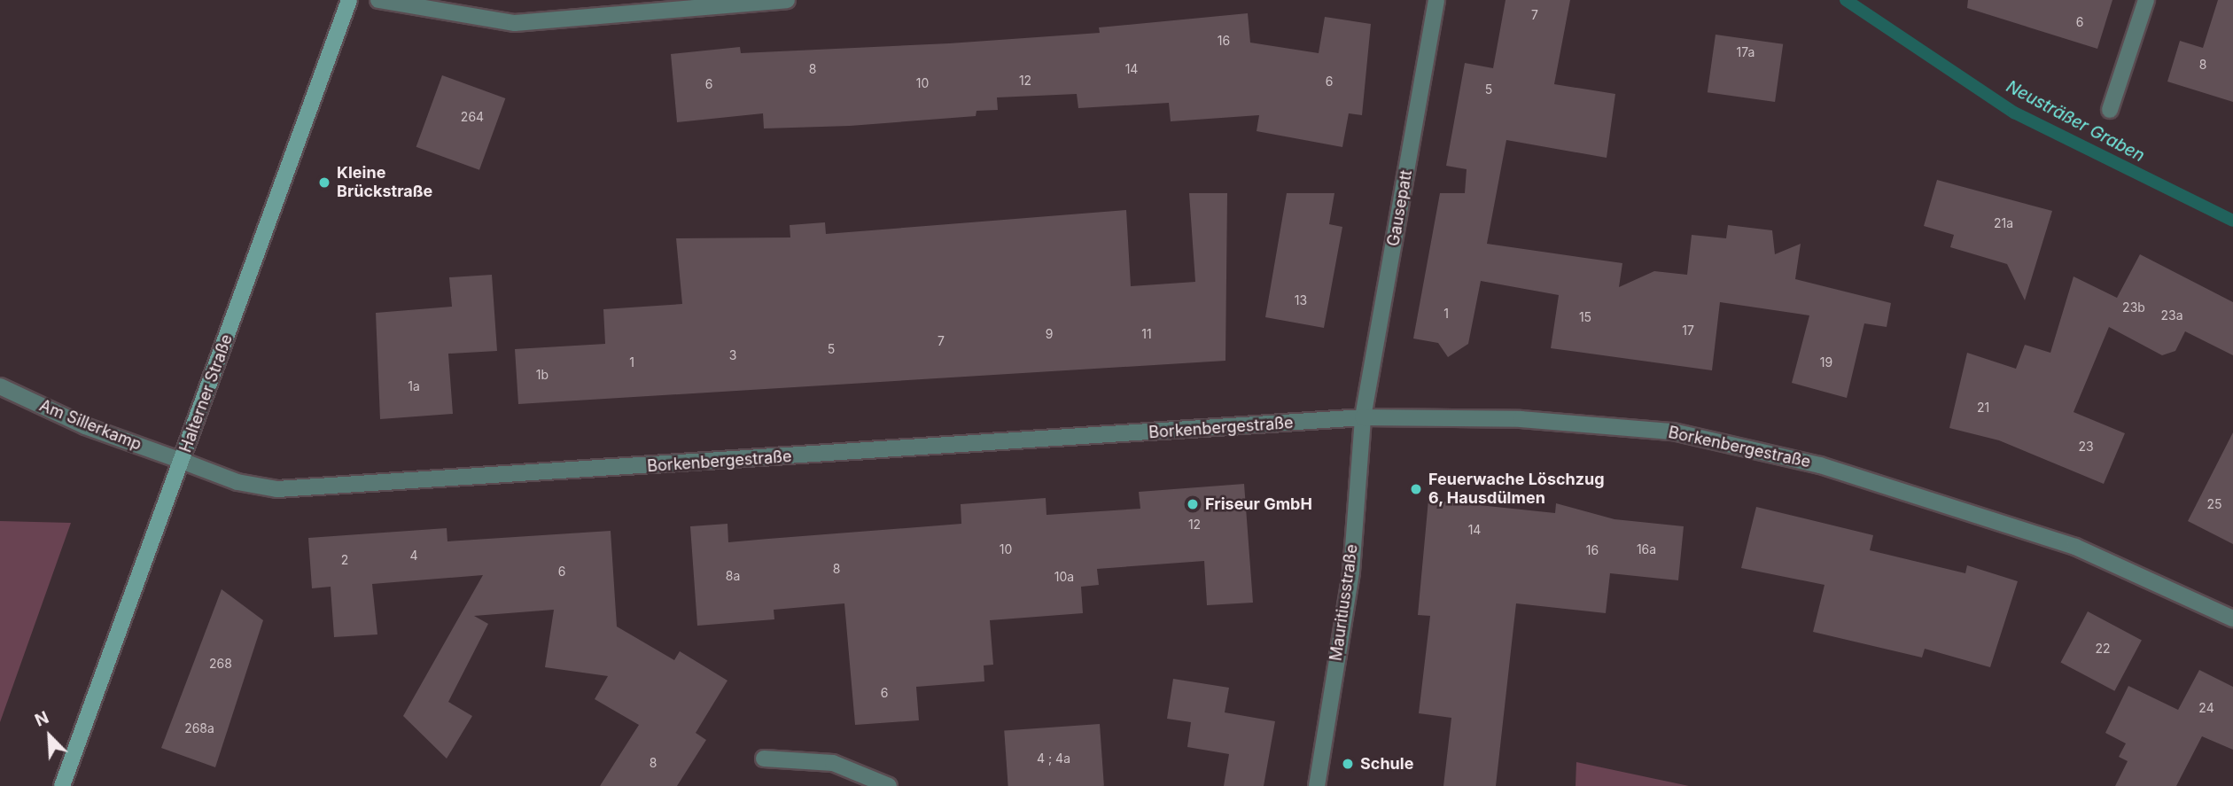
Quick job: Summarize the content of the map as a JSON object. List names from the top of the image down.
{
  "streets": {
    "main road": ["Halterner Straße"],
    "street": [
      "Gausepatt",
      "Am Sillerkamp",
      "Borkenbergestraße",
      "Mauritiusstraße"
    ]
  },
  "crossings": [
    ["Gausepatt", "Borkenbergestraße"],
    ["Gausepatt", "Mauritiusstraße"],
    ["Halterner Straße", "Am Sillerkamp"],
    ["Halterner Straße", "Borkenbergestraße"],
    ["Am Sillerkamp", "Borkenbergestraße"],
    ["Borkenbergestraße", "Mauritiusstraße"]
  ],
  "water": ["Neusträßer Graben"],
  "places": [
    "Kleine Brückstraße",
    "Feuerwache Löschzug 6, Hausdülmen",
    "Friseur GmbH",
    "Schule"
  ],
  "house_numbers": [
    "7",
    "6",
    "16",
    "17a",
    "8",
    "8",
    "14",
    "12",
    "6",
    "10",
    "6",
    "5",
    "264",
    "21a",
    "13",
    "23b",
    "1",
    "23a",
    "15",
    "17",
    "9",
    "11",
    "7",
    "5",
    "3",
    "1",
    "19",
    "1b",
    "1a",
    "21",
    "23",
    "25",
    "12",
    "14",
    "10",
    "16a",
    "16",
    "4",
    "2",
    "8",
    "6",
    "8a",
    "10a",
    "22",
    "268",
    "6",
    "24",
    "268a",
    "4 ; 4a",
    "8"
  ],
  "north": "top left"
}
